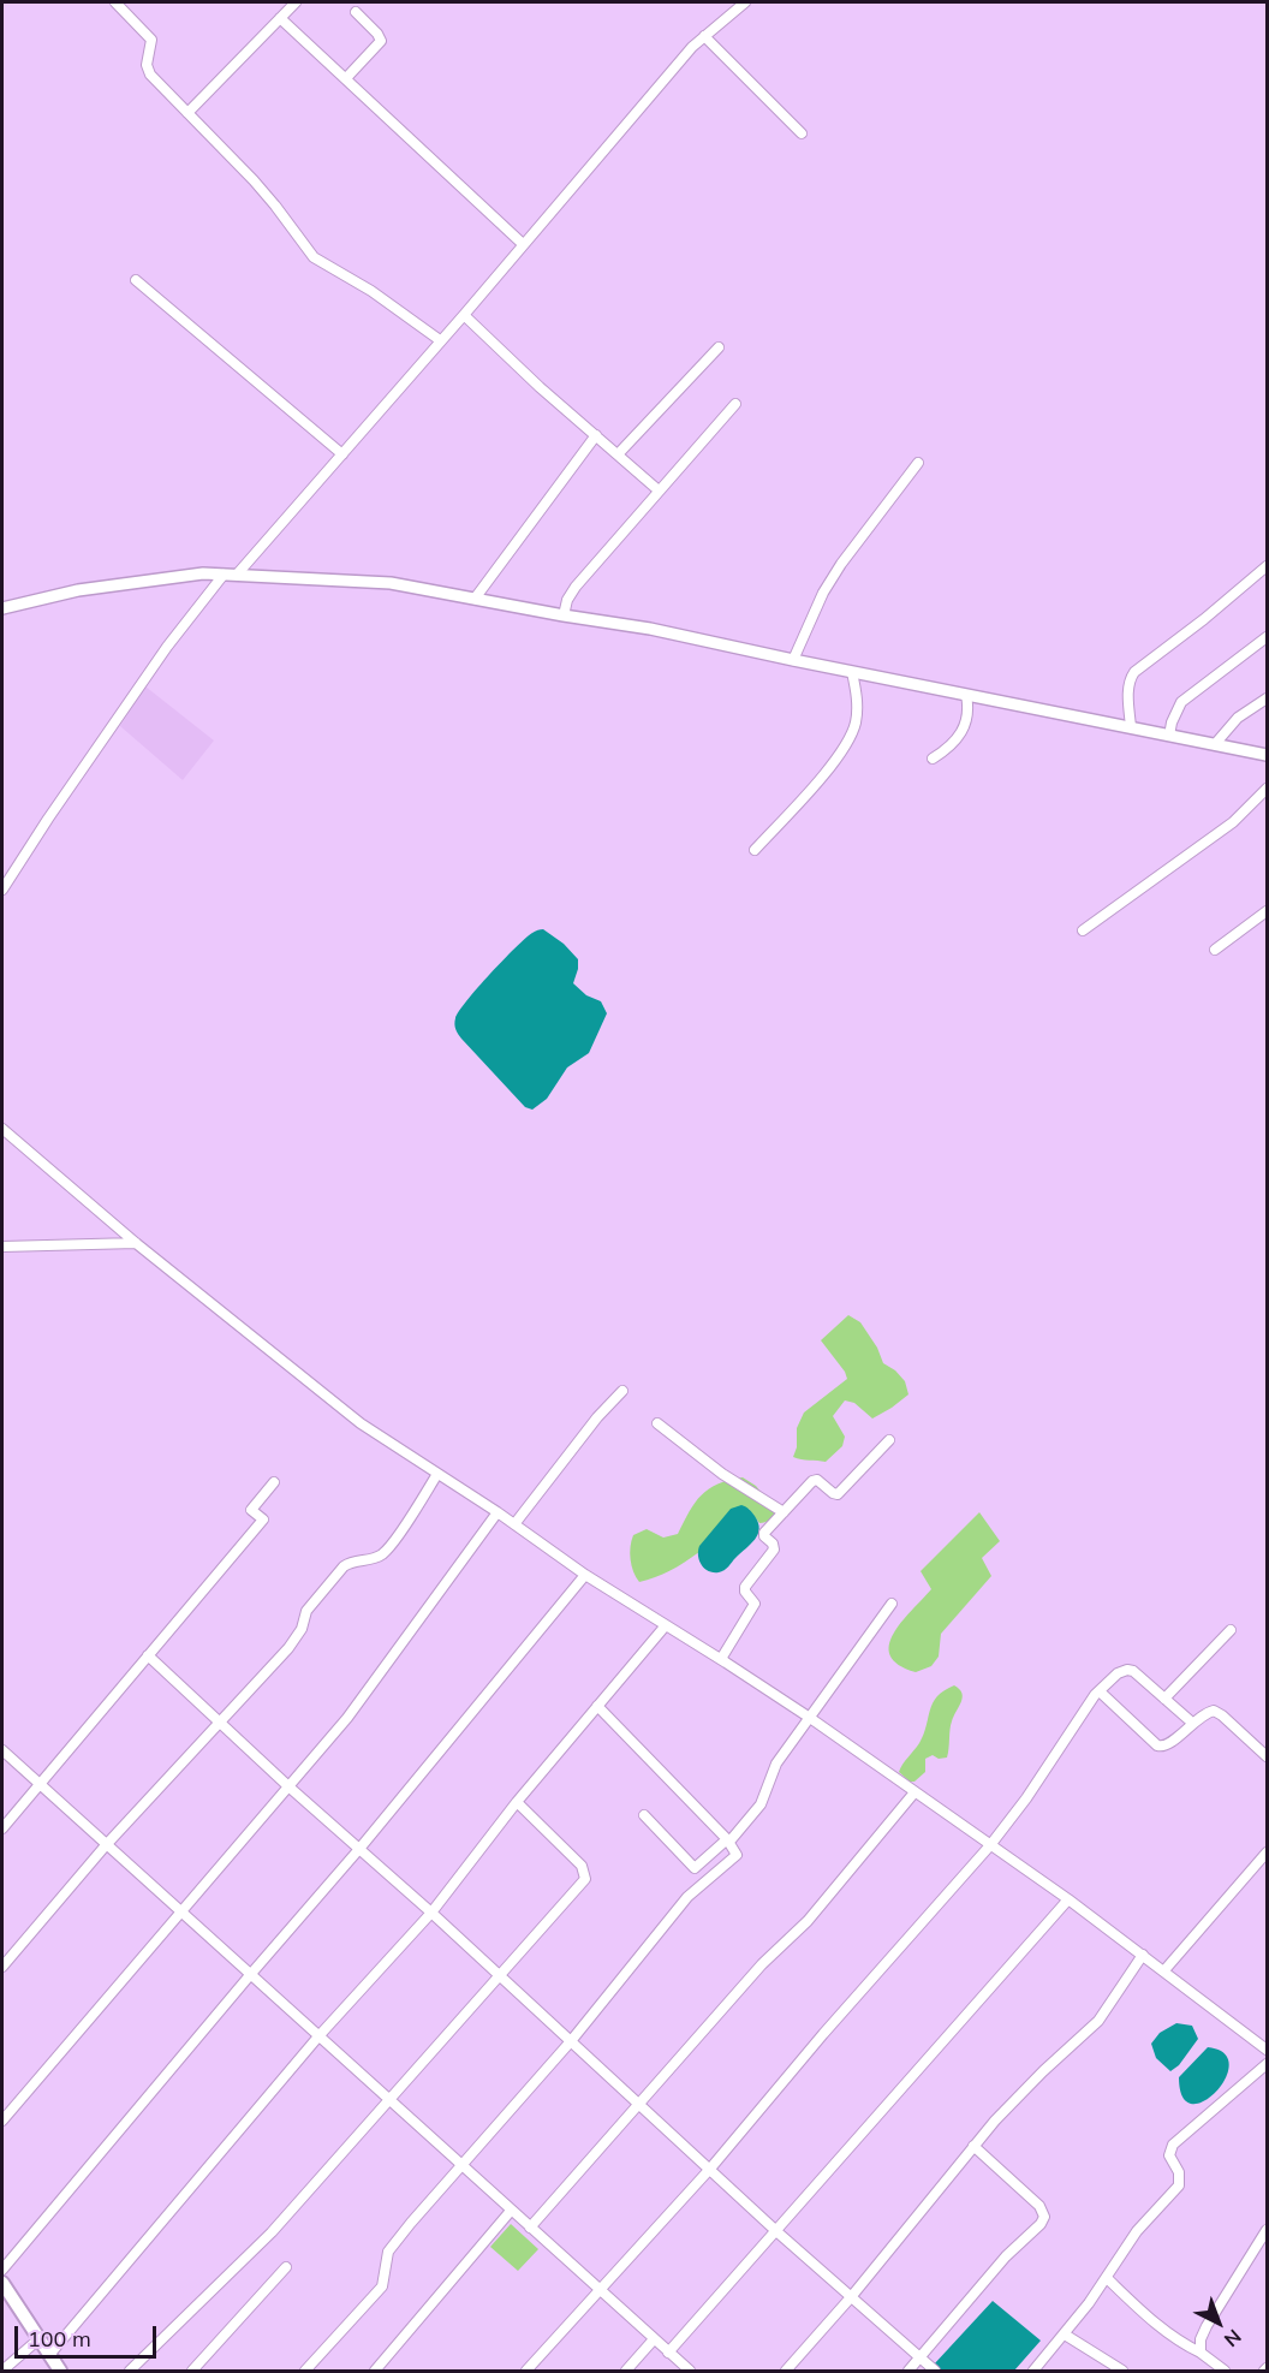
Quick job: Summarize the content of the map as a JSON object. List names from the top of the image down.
{
  "scale_bar": "100 m",
  "north": "bottom right"
}
